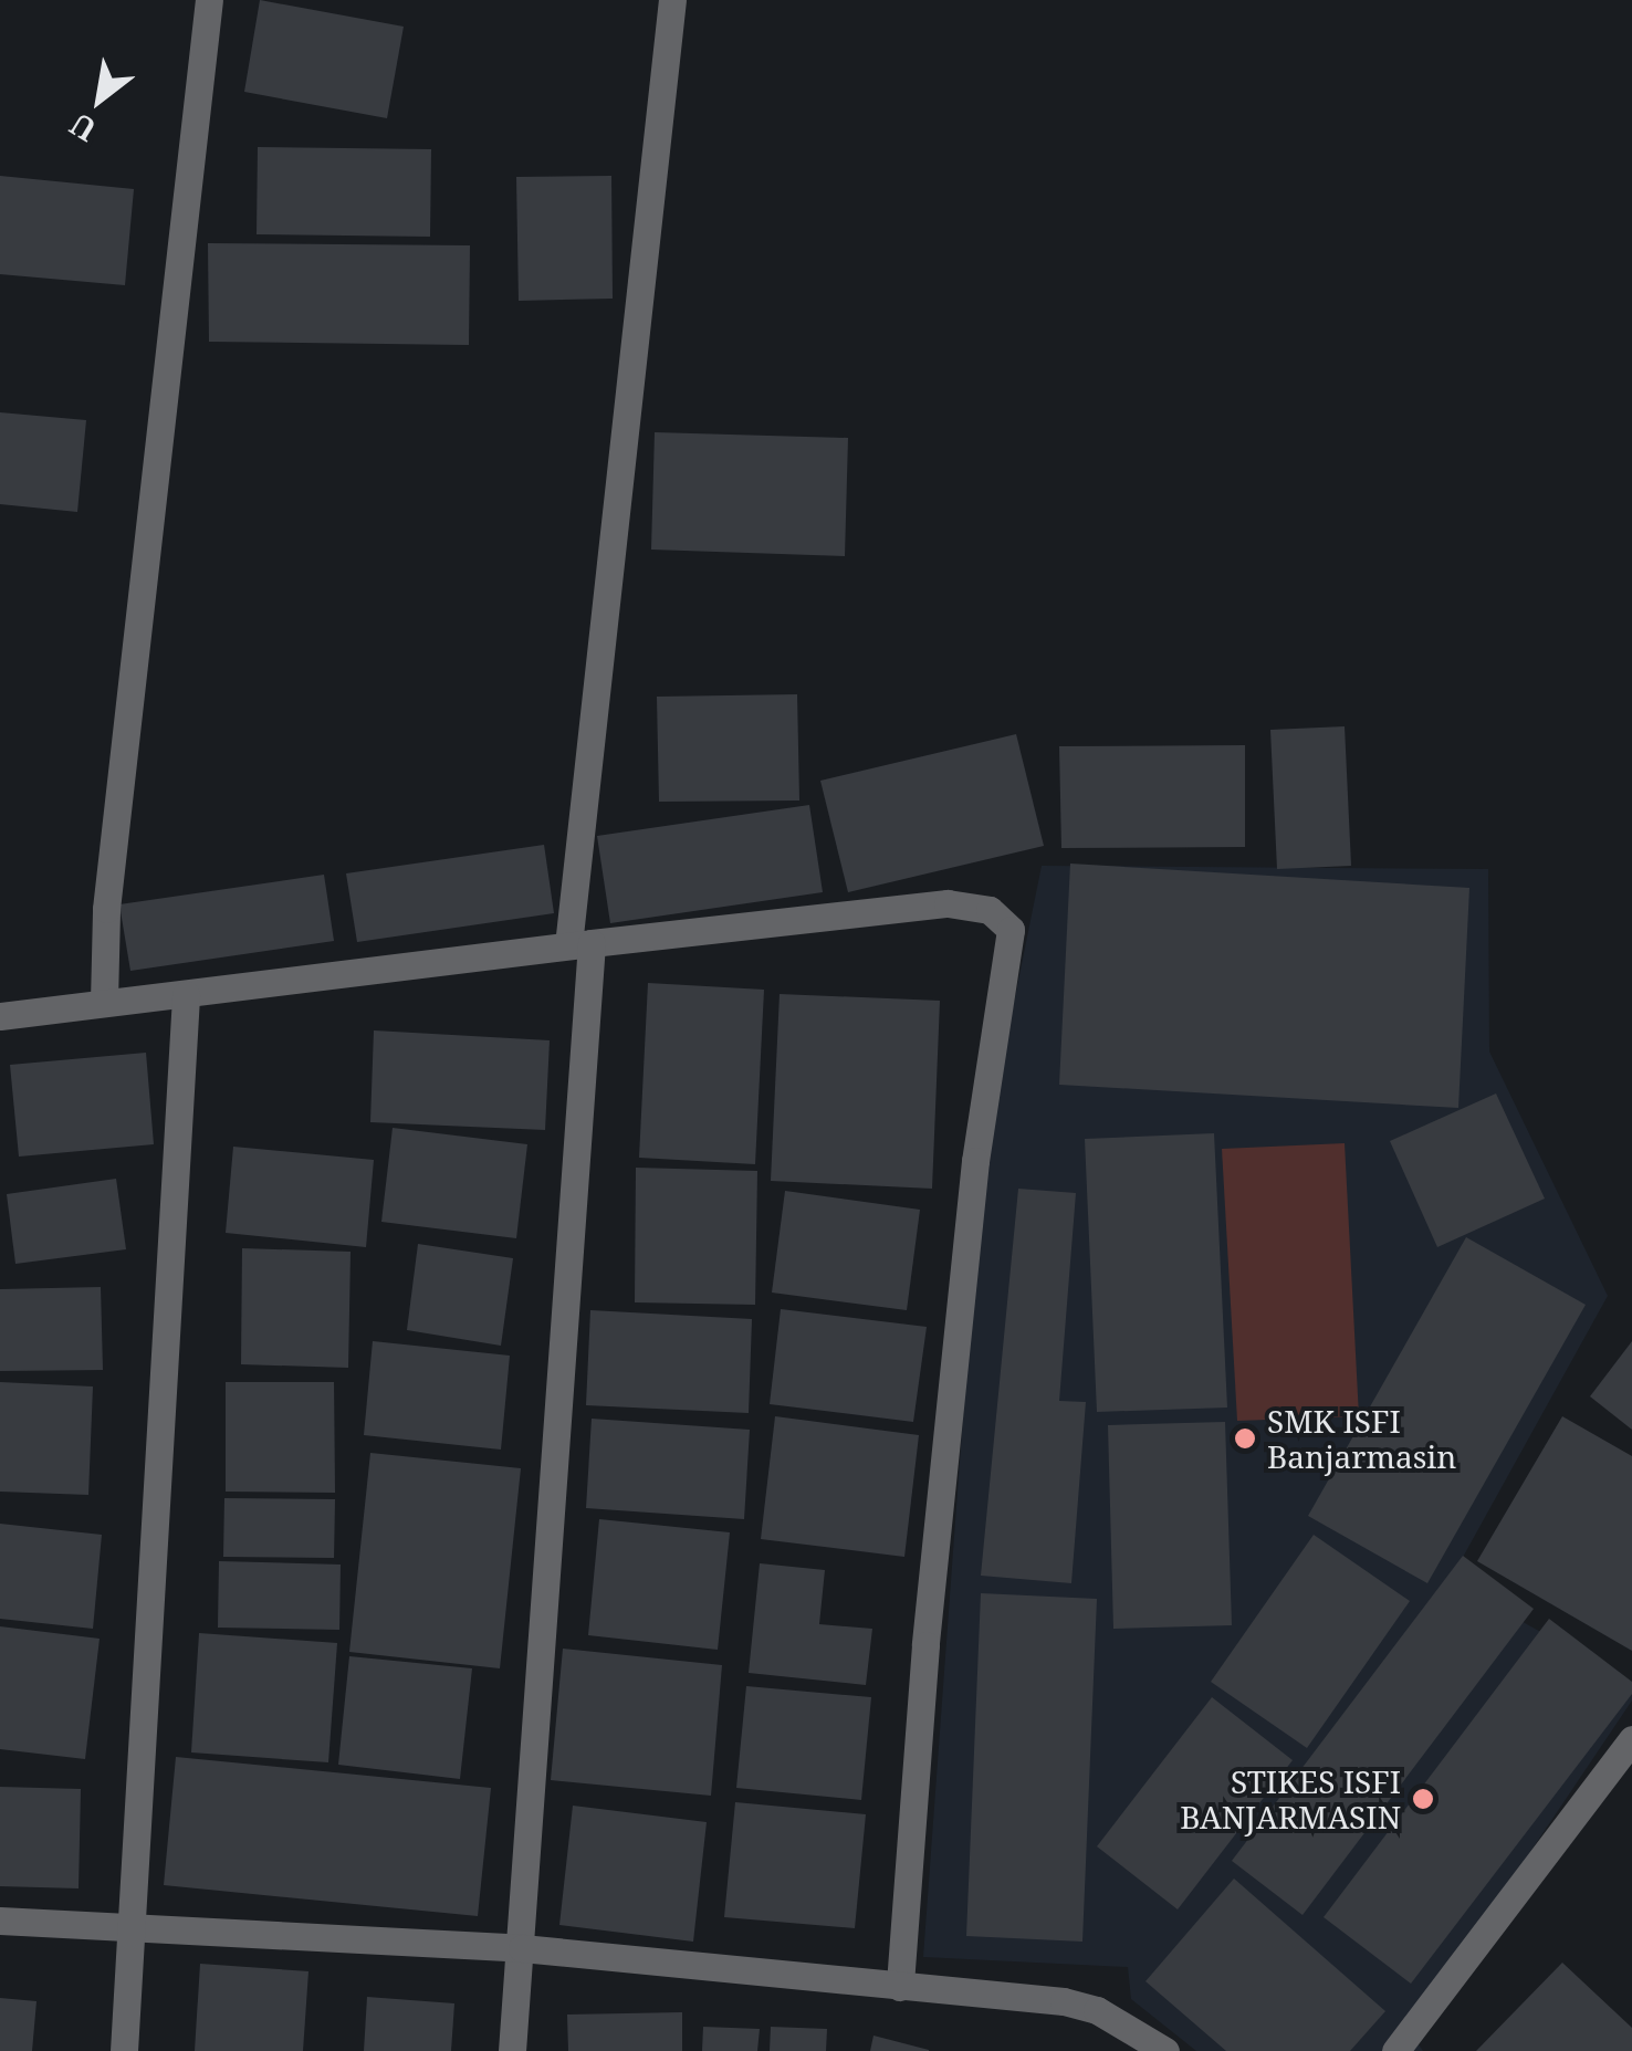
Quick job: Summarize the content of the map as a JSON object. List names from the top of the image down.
{
  "places": ["SMK ISFI Banjarmasin", "STIKES ISFI BANJARMASIN"],
  "north": "bottom left"
}
